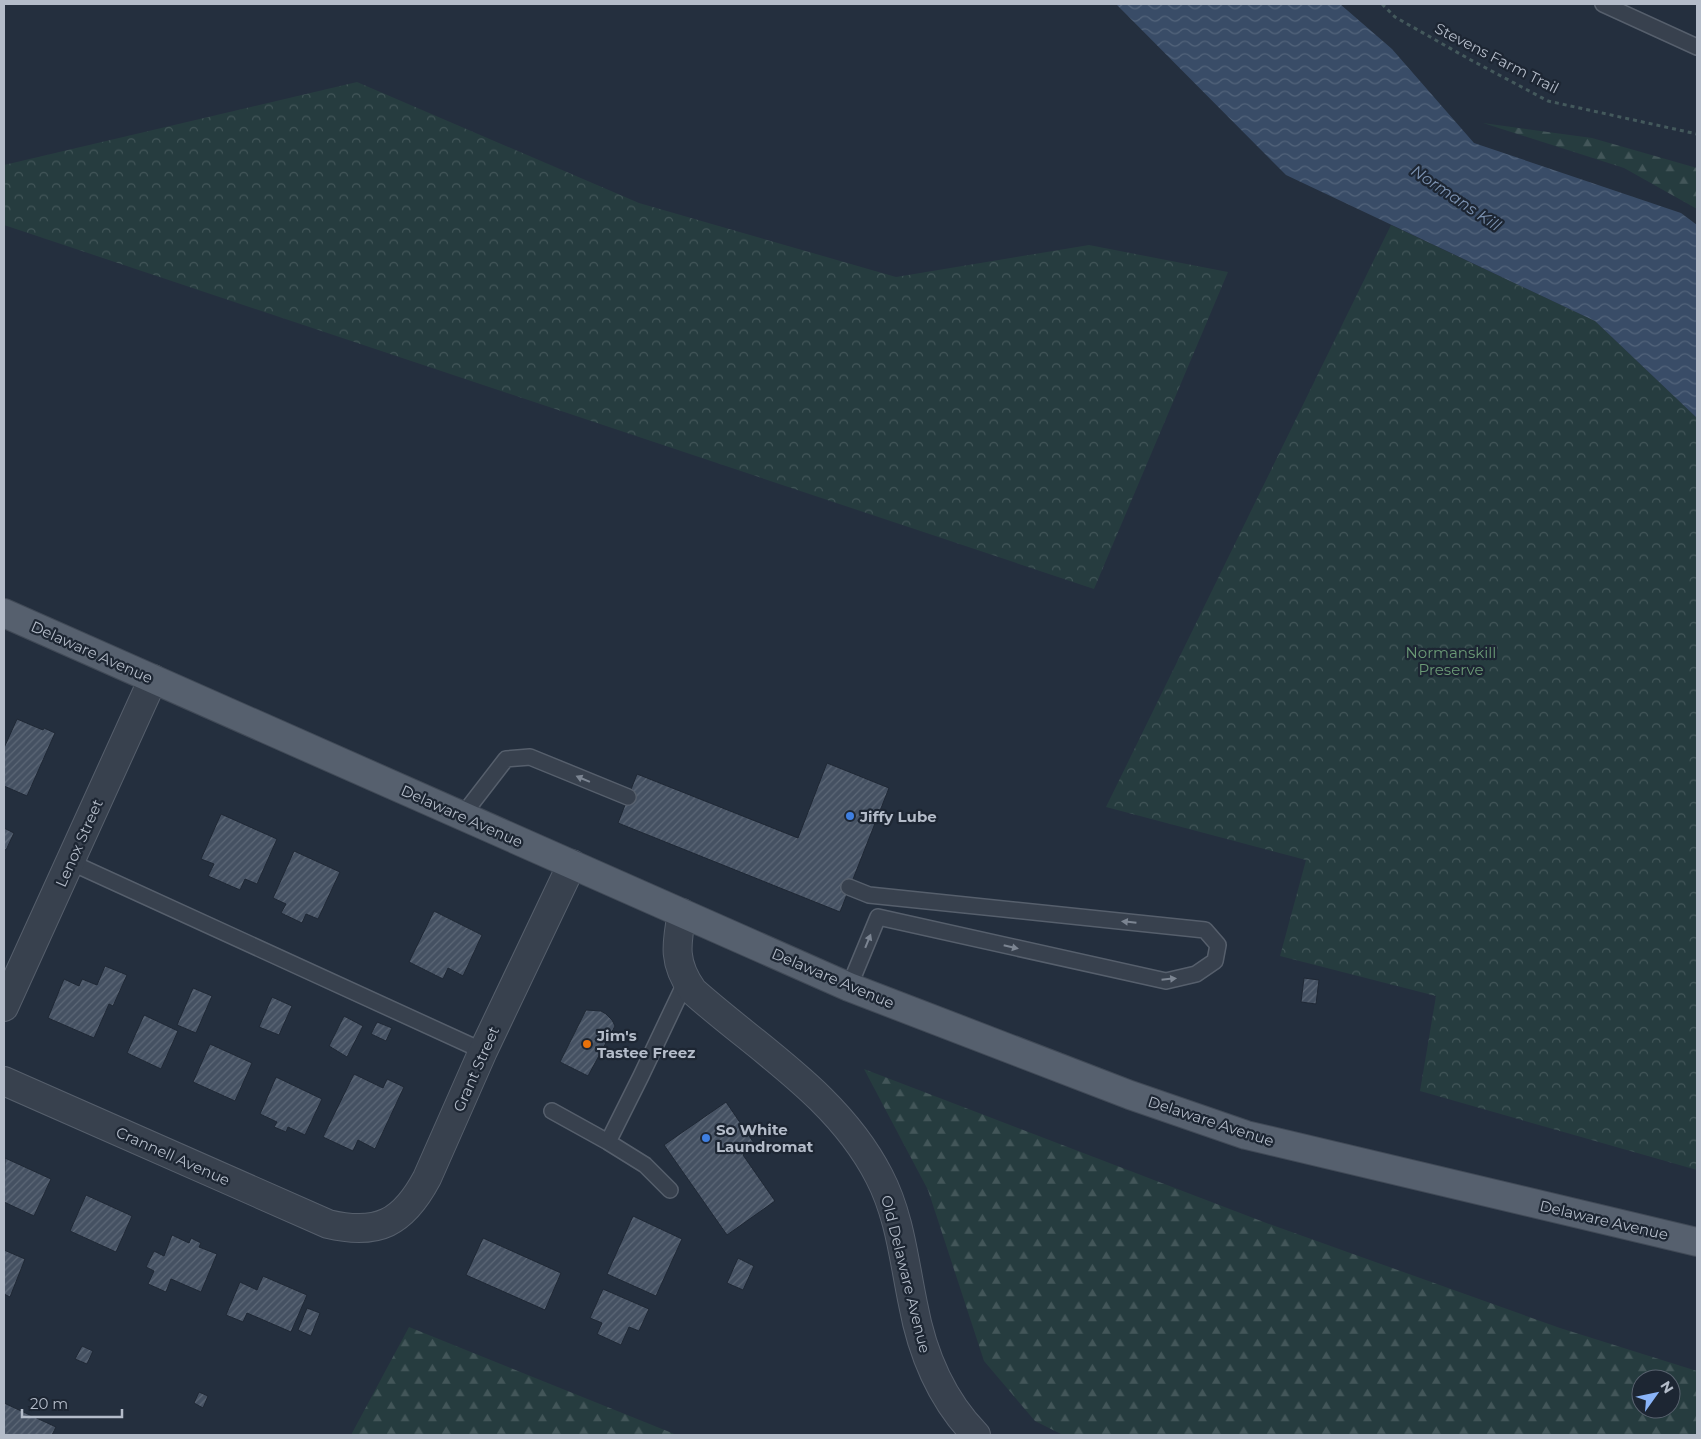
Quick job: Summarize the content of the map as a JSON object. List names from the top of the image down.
{
  "streets": {
    "main road": ["Delaware Avenue"],
    "street": [
      "Lenox Street",
      "Grant Street",
      "Crannell Avenue",
      "Old Delaware Avenue"
    ],
    "path": ["Stevens Farm Trail"]
  },
  "crossings": [
    ["Delaware Avenue", "Lenox Street"],
    ["Delaware Avenue", "Grant Street"],
    ["Delaware Avenue", "Old Delaware Avenue"],
    ["Grant Street", "Crannell Avenue"]
  ],
  "water": ["Normans Kill"],
  "parks": ["Normanskill Preserve"],
  "places": ["Jiffy Lube", "Jim's Tastee Freez", "So White Laundromat"],
  "scale_bar": "20 m",
  "north": "top right"
}
